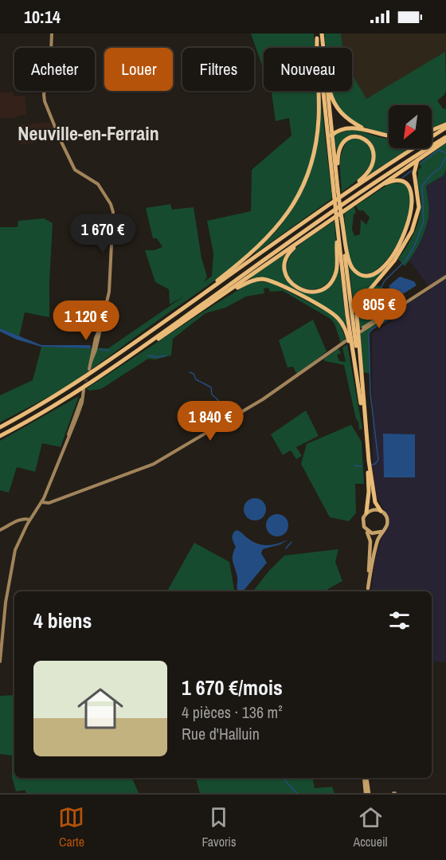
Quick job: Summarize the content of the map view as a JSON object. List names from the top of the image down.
{
  "districts": ["Neuville-en-Ferrain"],
  "north": "bottom left",
  "page": {
    "status": "10:14",
    "chip": [
      "Acheter",
      "Louer",
      "Filtres",
      "Nouveau"
    ],
    "price": [
      "1 670 €",
      "805 €",
      "1 120 €",
      "1 840 €"
    ],
    "heading": "4 biens",
    "list": [
      {
        "name": "1 670 €/mois",
        "note": "4 pièces · 136 m² · Rue d'Halluin"
      }
    ],
    "tabs": ["Carte", "Favoris", "Accueil"]
  }
}
